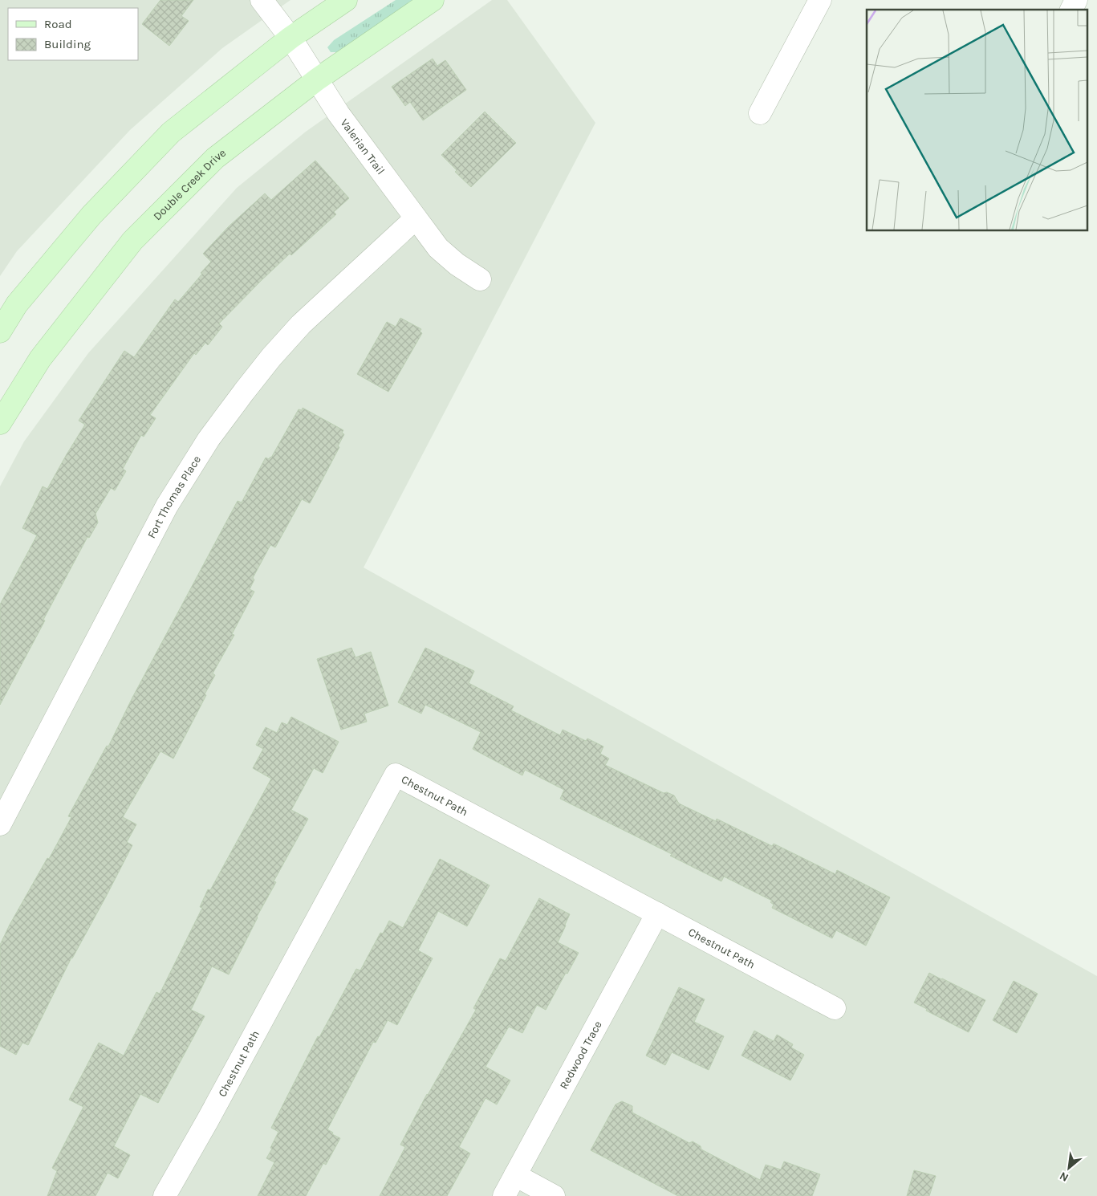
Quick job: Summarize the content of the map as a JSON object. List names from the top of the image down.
{
  "streets": {
    "street": [
      "Valerian Trail",
      "Double Creek Drive",
      "Fort Thomas Place",
      "Chestnut Path",
      "Redwood Trace"
    ]
  },
  "crossings": [
    ["Valerian Trail", "Double Creek Drive"],
    ["Valerian Trail", "Fort Thomas Place"],
    ["Chestnut Path", "Redwood Trace"]
  ],
  "legend": ["Road", "Building"],
  "north": "bottom left"
}
